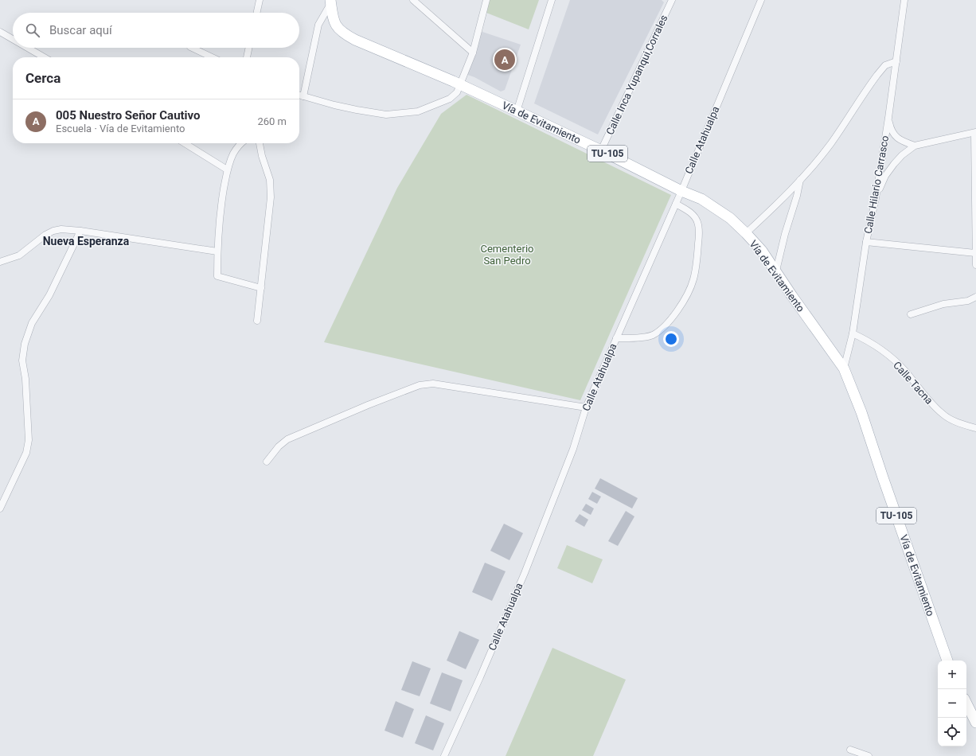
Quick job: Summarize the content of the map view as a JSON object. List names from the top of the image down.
{
  "streets": {
    "main road": ["Vía de Evitamiento", "TU-105"],
    "street": [
      "Calle Inca Yupanqui,Corrales",
      "Calle Atahualpa",
      "Calle Hilario Carrasco",
      "Calle Tacna"
    ]
  },
  "crossings": [
    ["Calle Inca Yupanqui,Corrales", "Vía de Evitamiento"],
    ["Vía de Evitamiento", "Calle Atahualpa"],
    ["Vía de Evitamiento", "Calle Hilario Carrasco"],
    ["Calle Hilario Carrasco", "Calle Tacna"]
  ],
  "districts": ["Nueva Esperanza"],
  "parks": ["Cementerio San Pedro"],
  "page": {
    "search": "Buscar aquí",
    "pins": "A",
    "heading": "Cerca",
    "list": [
      {
        "mark": "A",
        "name": "005 Nuestro Señor Cautivo",
        "note": "Escuela · Vía de Evitamiento",
        "value": "260 m"
      }
    ],
    "map_buttons": ["+", "−"]
  }
}
